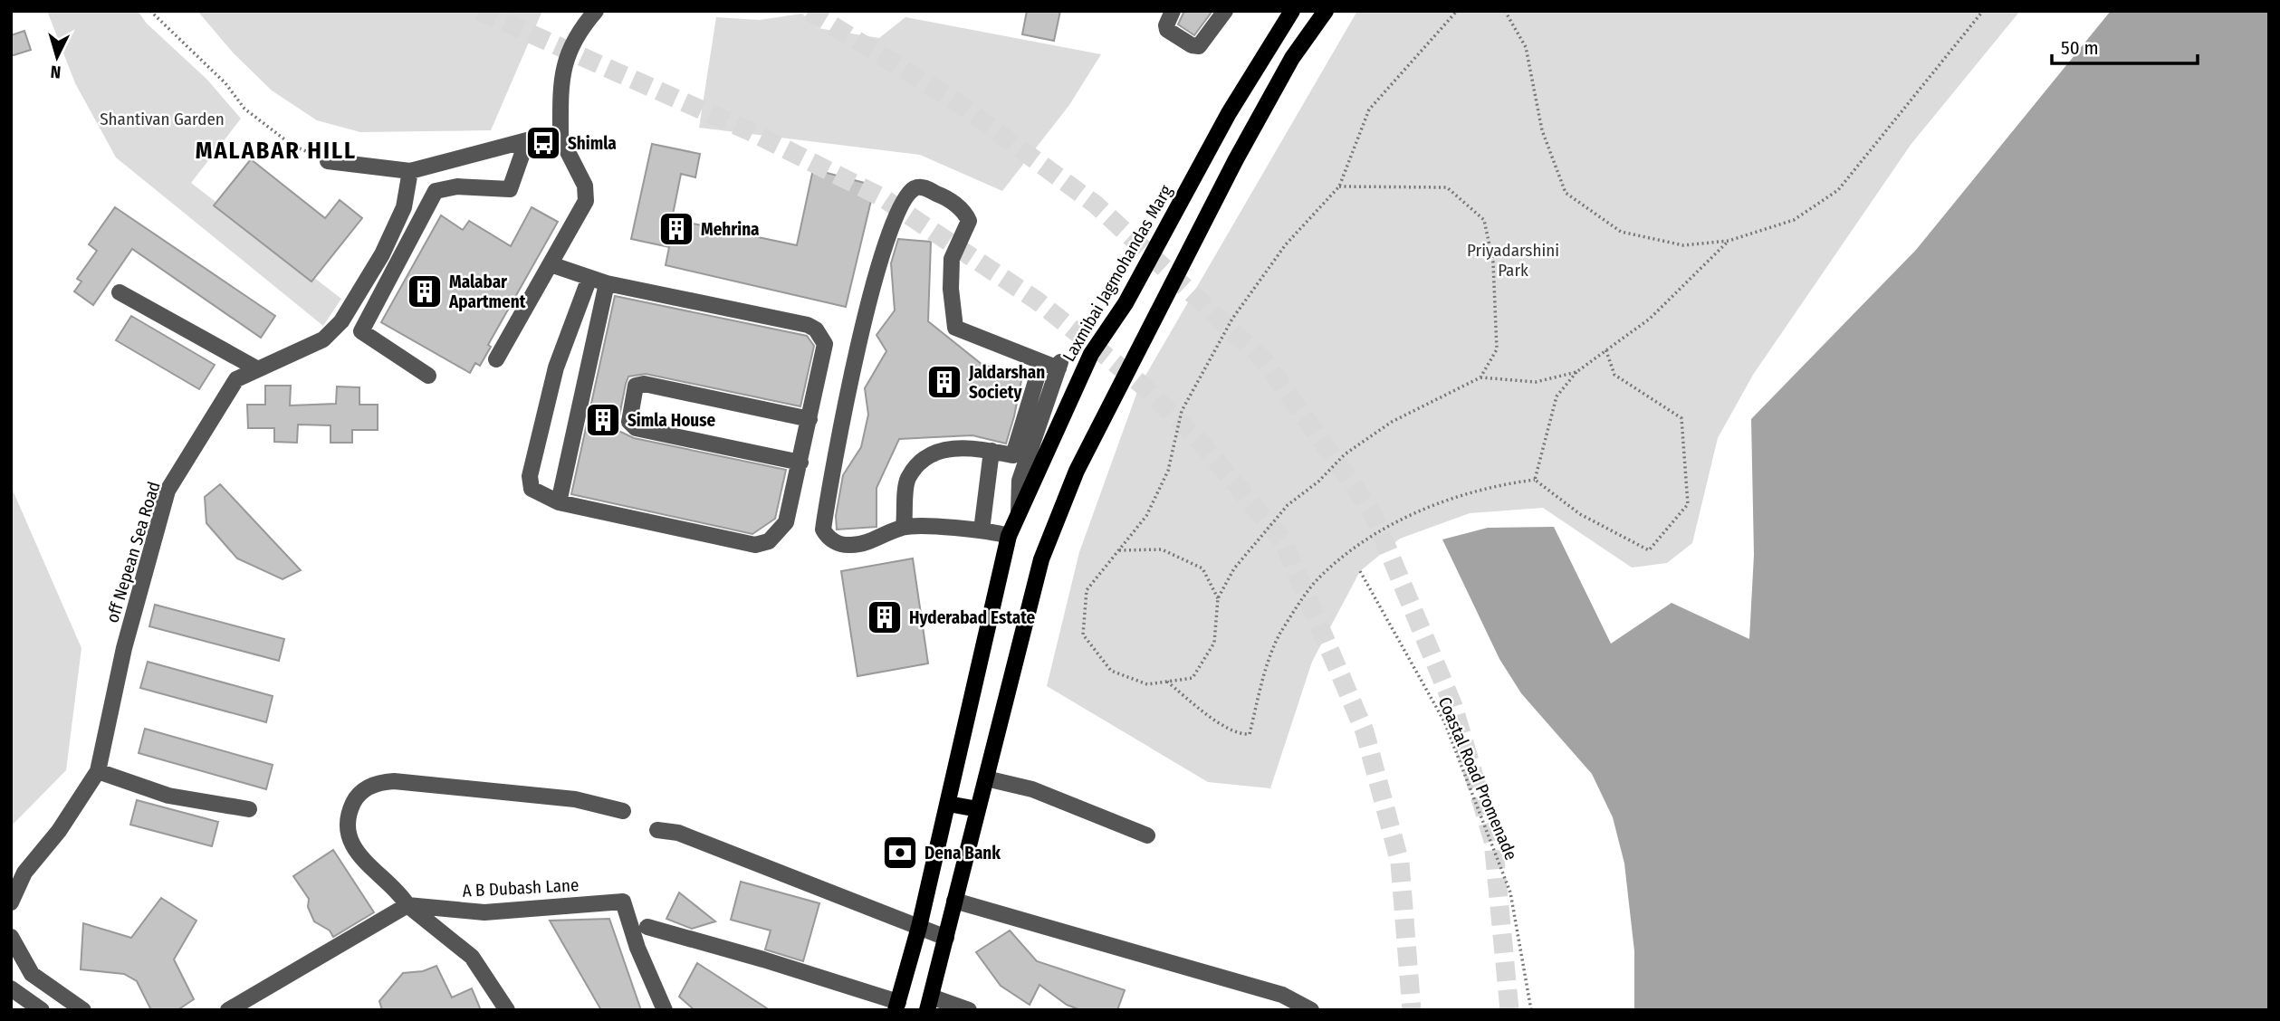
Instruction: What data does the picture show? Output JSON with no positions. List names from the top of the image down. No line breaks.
{"streets":{"main road":["Laxmibai Jagmohandas Marg"],"street":["off Nepean Sea Road","A B Dubash Lane"],"path":["Coastal Road Promenade"]},"districts":["MALABAR HILL"],"parks":["Shantivan Garden","Priyadarshini Park"],"places":{"bus stop":["Shimla"],"building":["Mehrina","Malabar Apartment","Jaldarshan Society","Simla House","Hyderabad Estate"],"bank":["Dena Bank"]},"scale_bar":"50 m","north":"bottom"}
